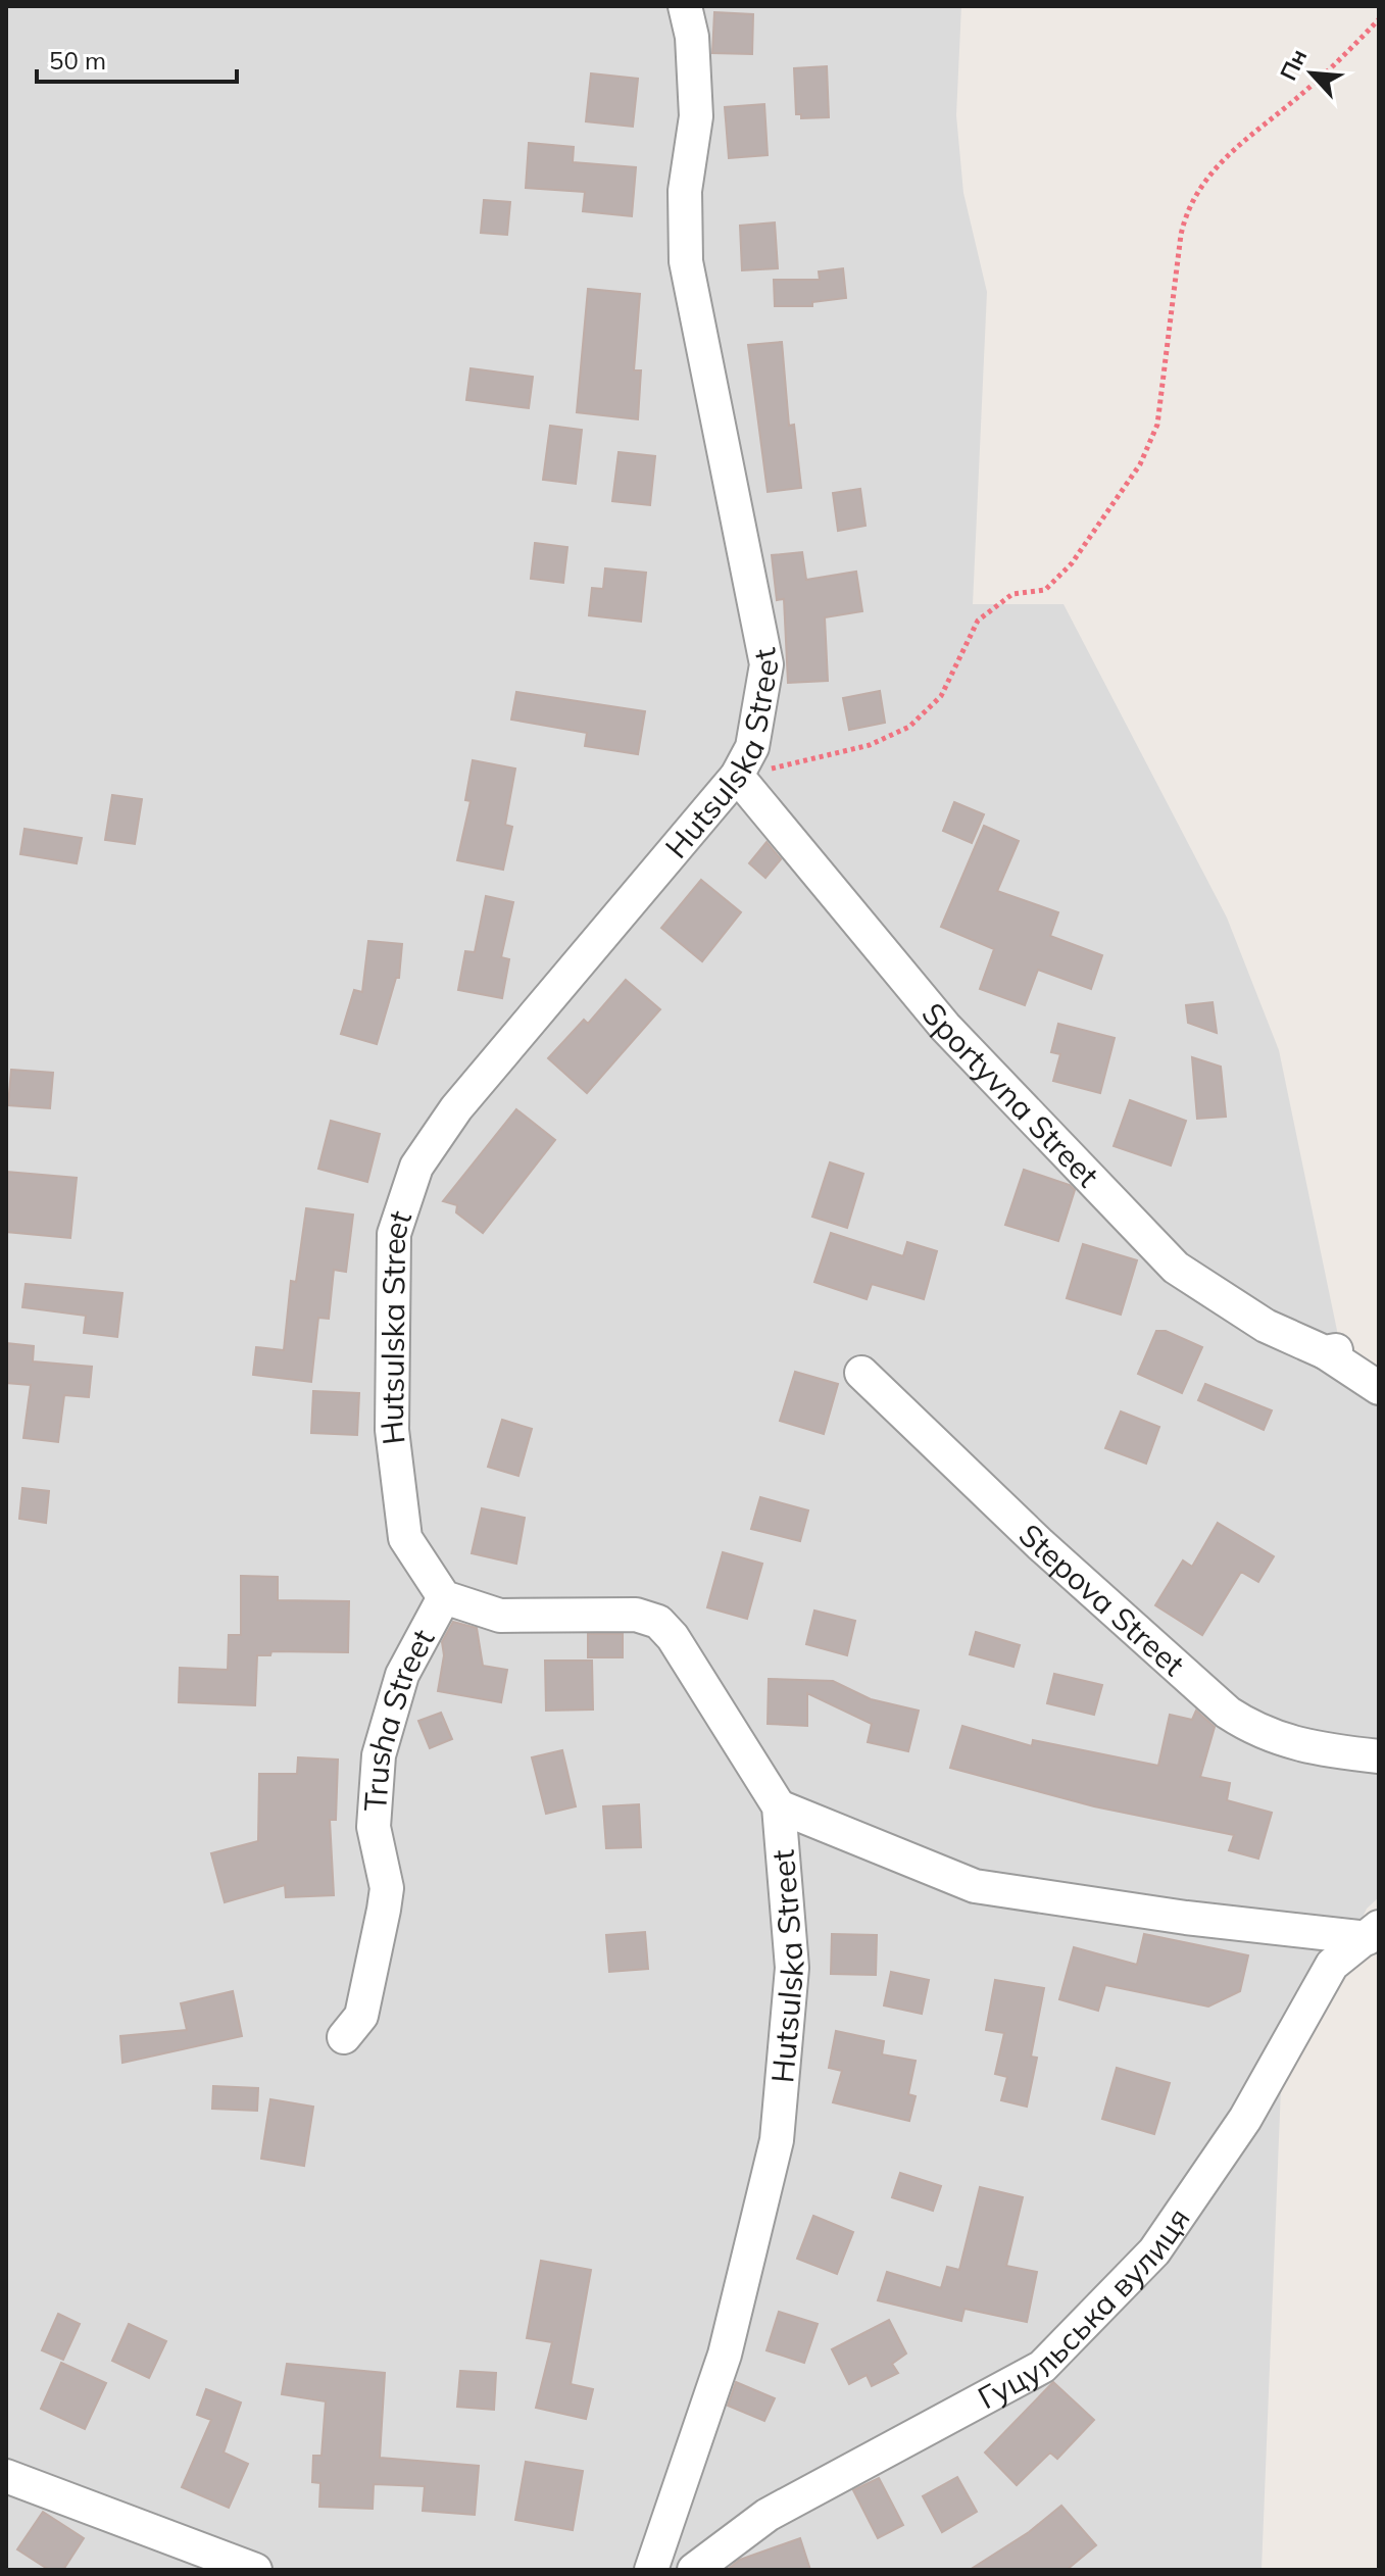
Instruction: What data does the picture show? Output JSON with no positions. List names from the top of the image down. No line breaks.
{"streets":{"street":["Hutsulska Street","Sportyvna Street","Stepova Street","Trusha Street","Гуцульська вулиця"]},"crossings":[["Hutsulska Street","Sportyvna Street"],["Hutsulska Street","Trusha Street"],["Hutsulska Street","Гуцульська вулиця"]],"scale_bar":"50 m","north":"top left"}
